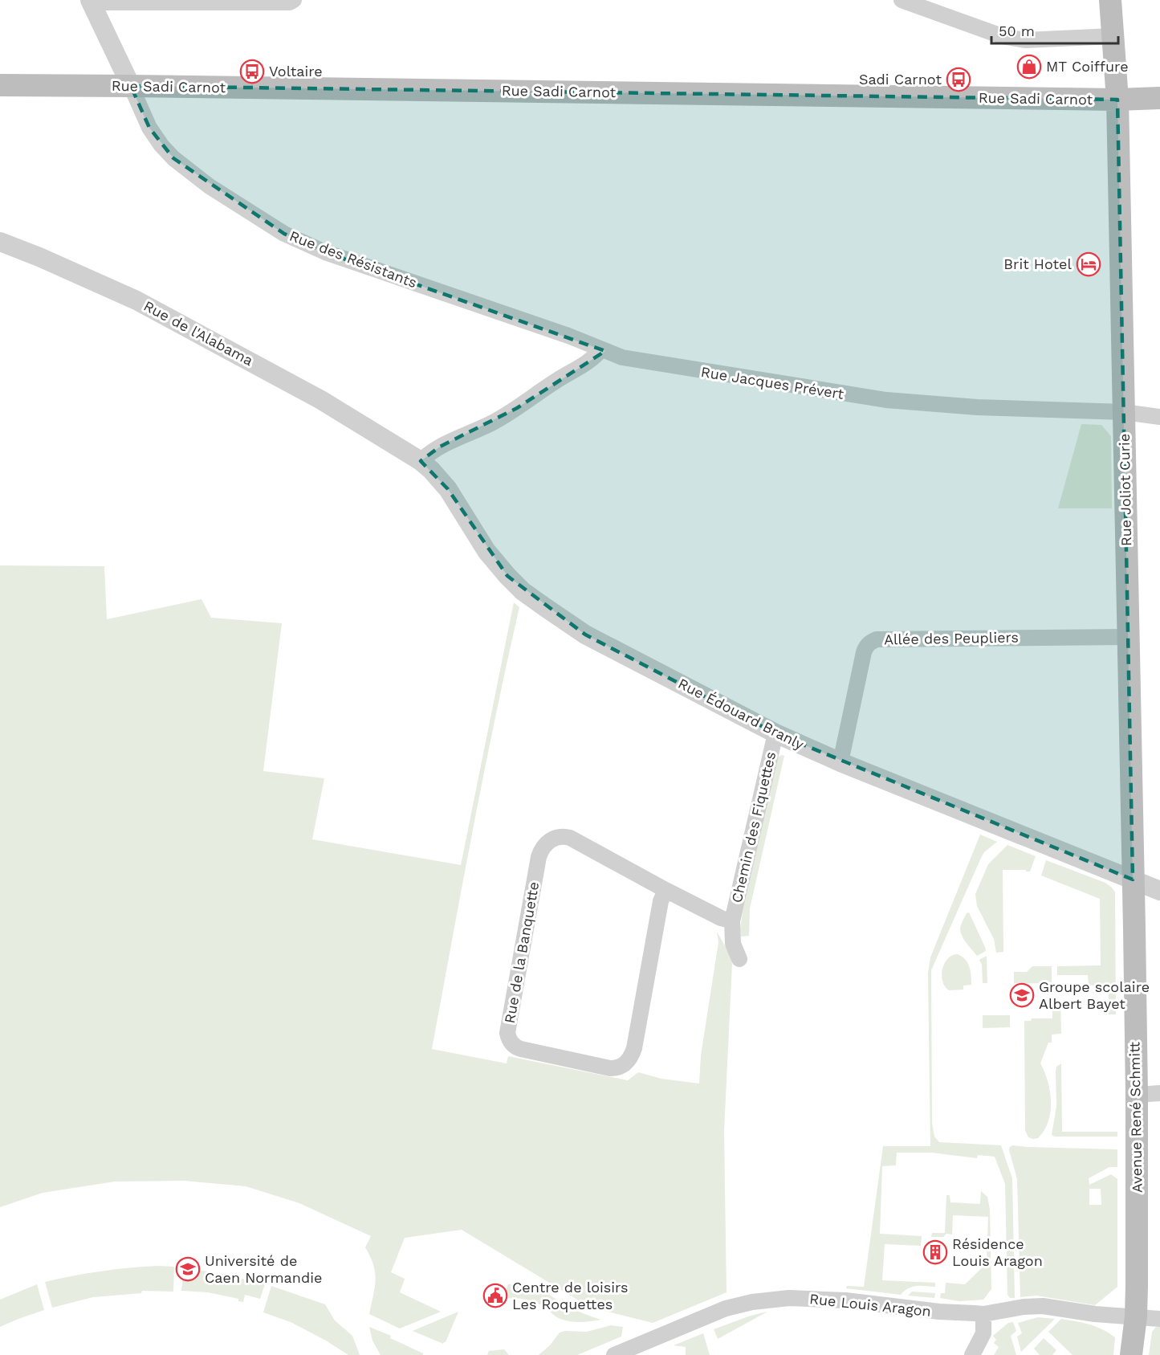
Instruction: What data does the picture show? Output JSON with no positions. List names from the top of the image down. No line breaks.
{"streets":{"main road":["Rue Sadi Carnot","Rue Joliot Curie","Avenue René Schmitt"],"street":["Rue des Résistants","Rue de l'Alabama","Rue Jacques Prévert","Allée des Peupliers","Rue Édouard Branly","Chemin des Fiquettes","Rue de la Banquette","Rue Louis Aragon"]},"crossings":[["Rue Sadi Carnot","Rue des Résistants"],["Rue Sadi Carnot","Rue Joliot Curie"],["Rue des Résistants","Rue Jacques Prévert"],["Rue de l'Alabama","Rue Édouard Branly"],["Rue Jacques Prévert","Rue Joliot Curie"],["Rue Joliot Curie","Allée des Peupliers"],["Rue Joliot Curie","Rue Édouard Branly"],["Rue Joliot Curie","Avenue René Schmitt"],["Allée des Peupliers","Rue Édouard Branly"],["Rue Édouard Branly","Chemin des Fiquettes"],["Rue Édouard Branly","Avenue René Schmitt"],["Chemin des Fiquettes","Rue de la Banquette"],["Avenue René Schmitt","Rue Louis Aragon"]],"places":{"shop":["MT Coiffure"],"bus stop":["Voltaire","Sadi Carnot"],"hotel":["Brit Hotel"],"school or university":["Groupe scolaire Albert Bayet","Université de Caen Normandie"],"building":["Résidence Louis Aragon"],"public building":["Centre de loisirs Les Roquettes"]},"scale_bar":"50 m"}
